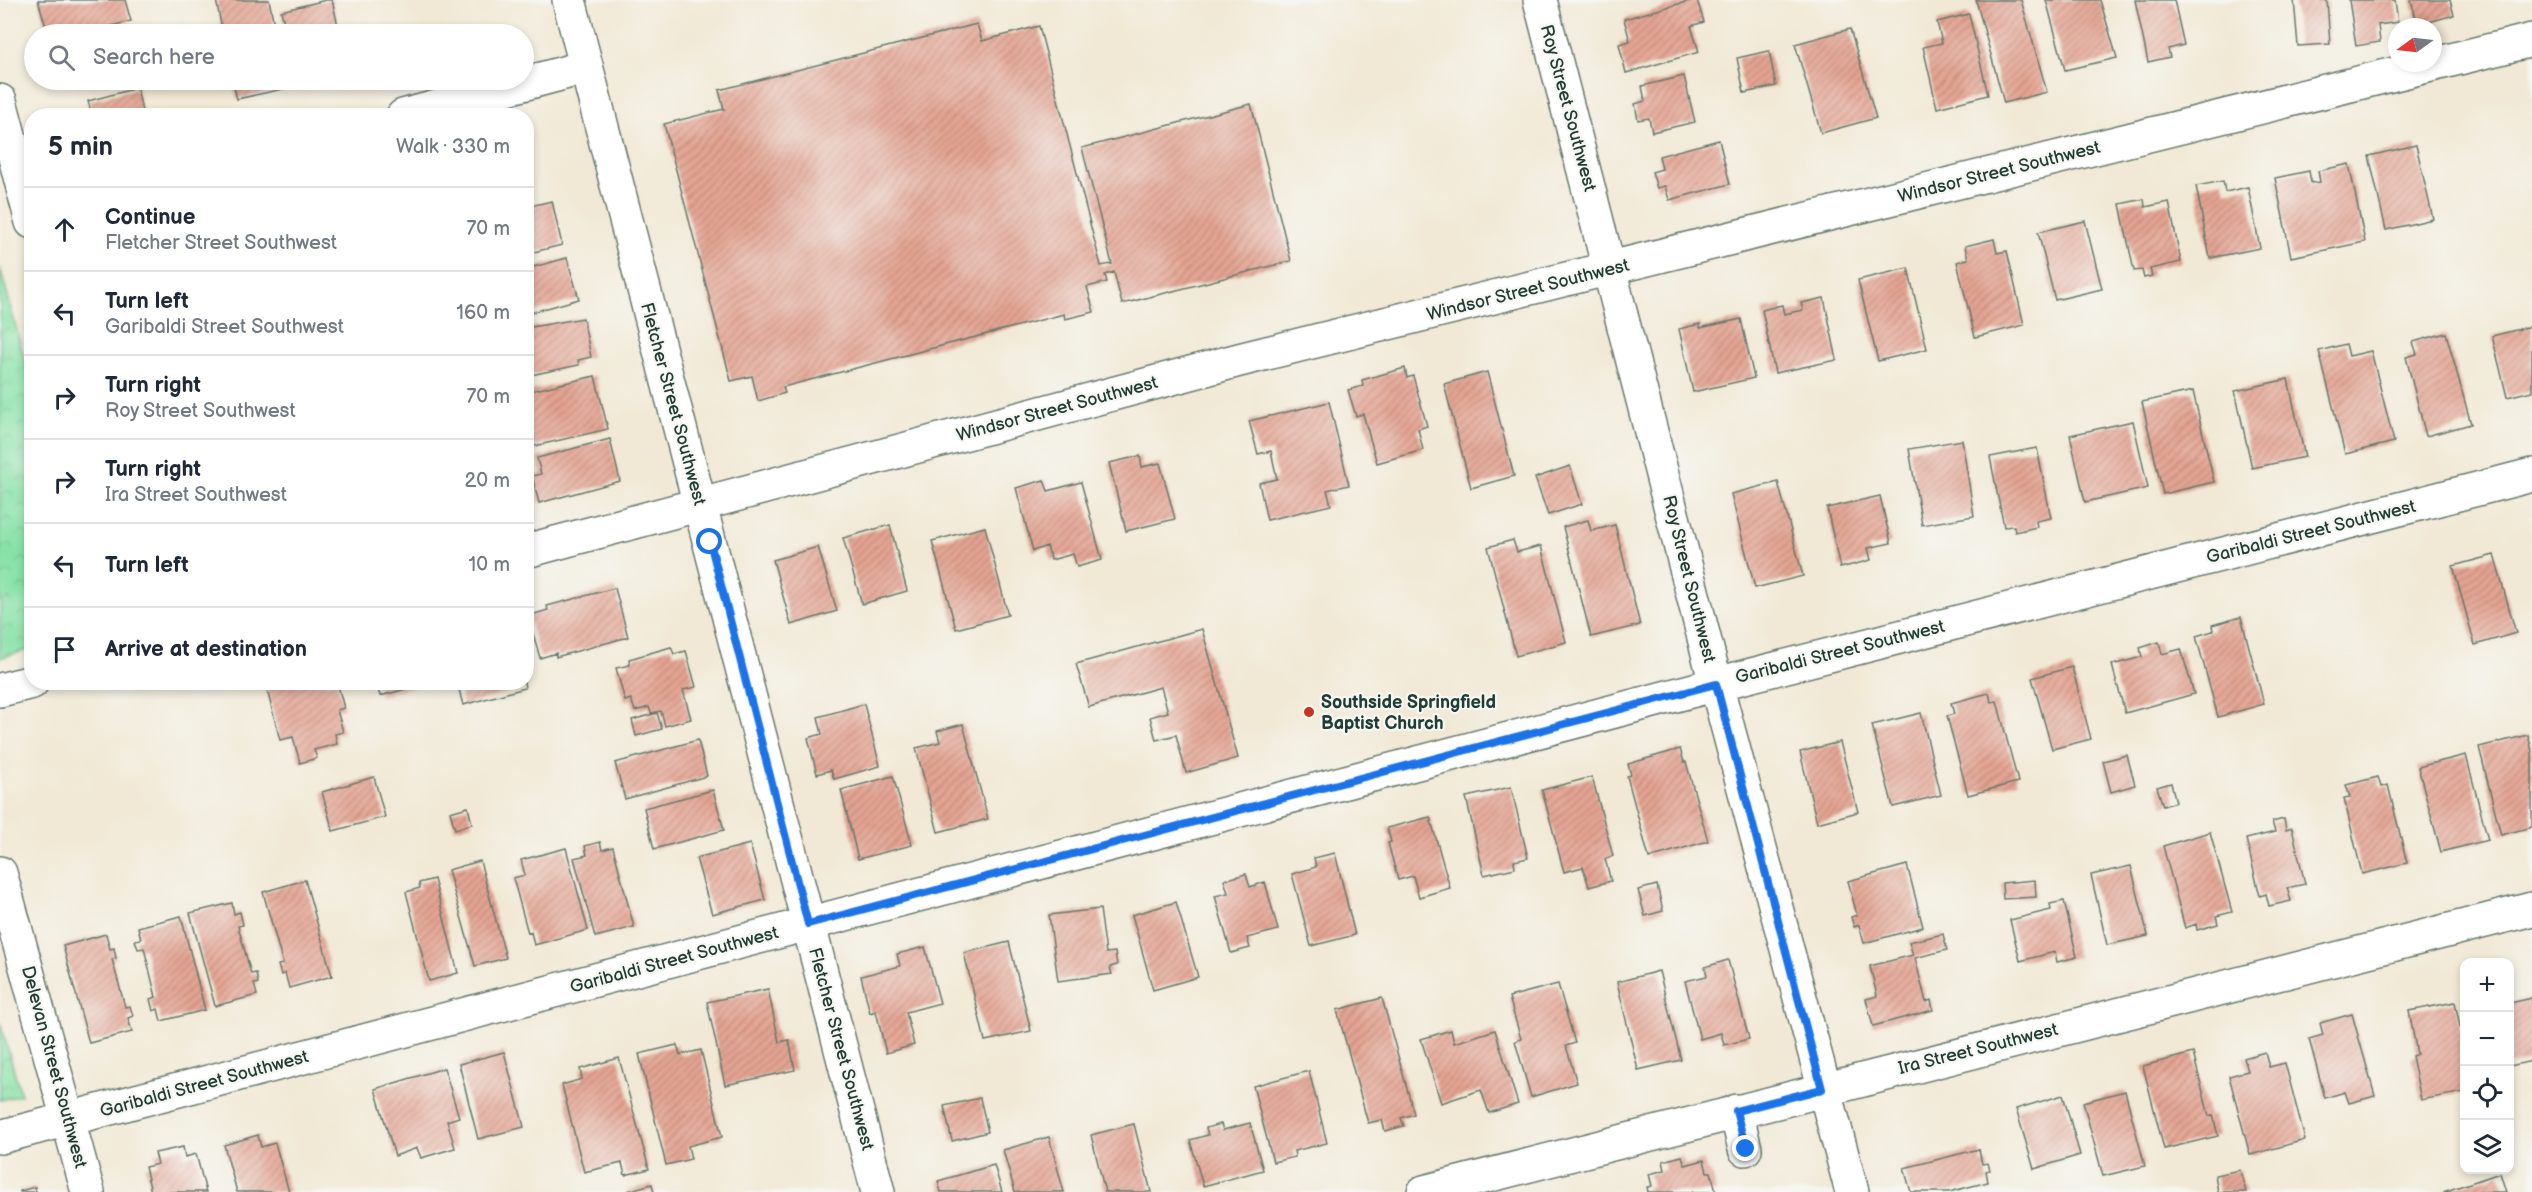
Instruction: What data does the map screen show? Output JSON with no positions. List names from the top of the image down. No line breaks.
{"streets":{"street":["Roy Street Southwest","Windsor Street Southwest","Fletcher Street Southwest","Garibaldi Street Southwest","Ira Street Southwest","Delevan Street Southwest"]},"crossings":[["Roy Street Southwest","Windsor Street Southwest"],["Roy Street Southwest","Garibaldi Street Southwest"],["Roy Street Southwest","Ira Street Southwest"],["Windsor Street Southwest","Fletcher Street Southwest"],["Fletcher Street Southwest","Garibaldi Street Southwest"],["Garibaldi Street Southwest","Delevan Street Southwest"]],"places":["Southside Springfield Baptist Church"],"north":"left","page":{"search":"Search here","heading":["5 min","Walk · 330 m"],"list":[["Continue","Fletcher Street Southwest","70 m"],["Turn left","Garibaldi Street Southwest","160 m"],["Turn right","Roy Street Southwest","70 m"],["Turn right","Ira Street Southwest","20 m"],["Turn left","10 m"],"Arrive at destination"],"map_buttons":["+","−"]}}
